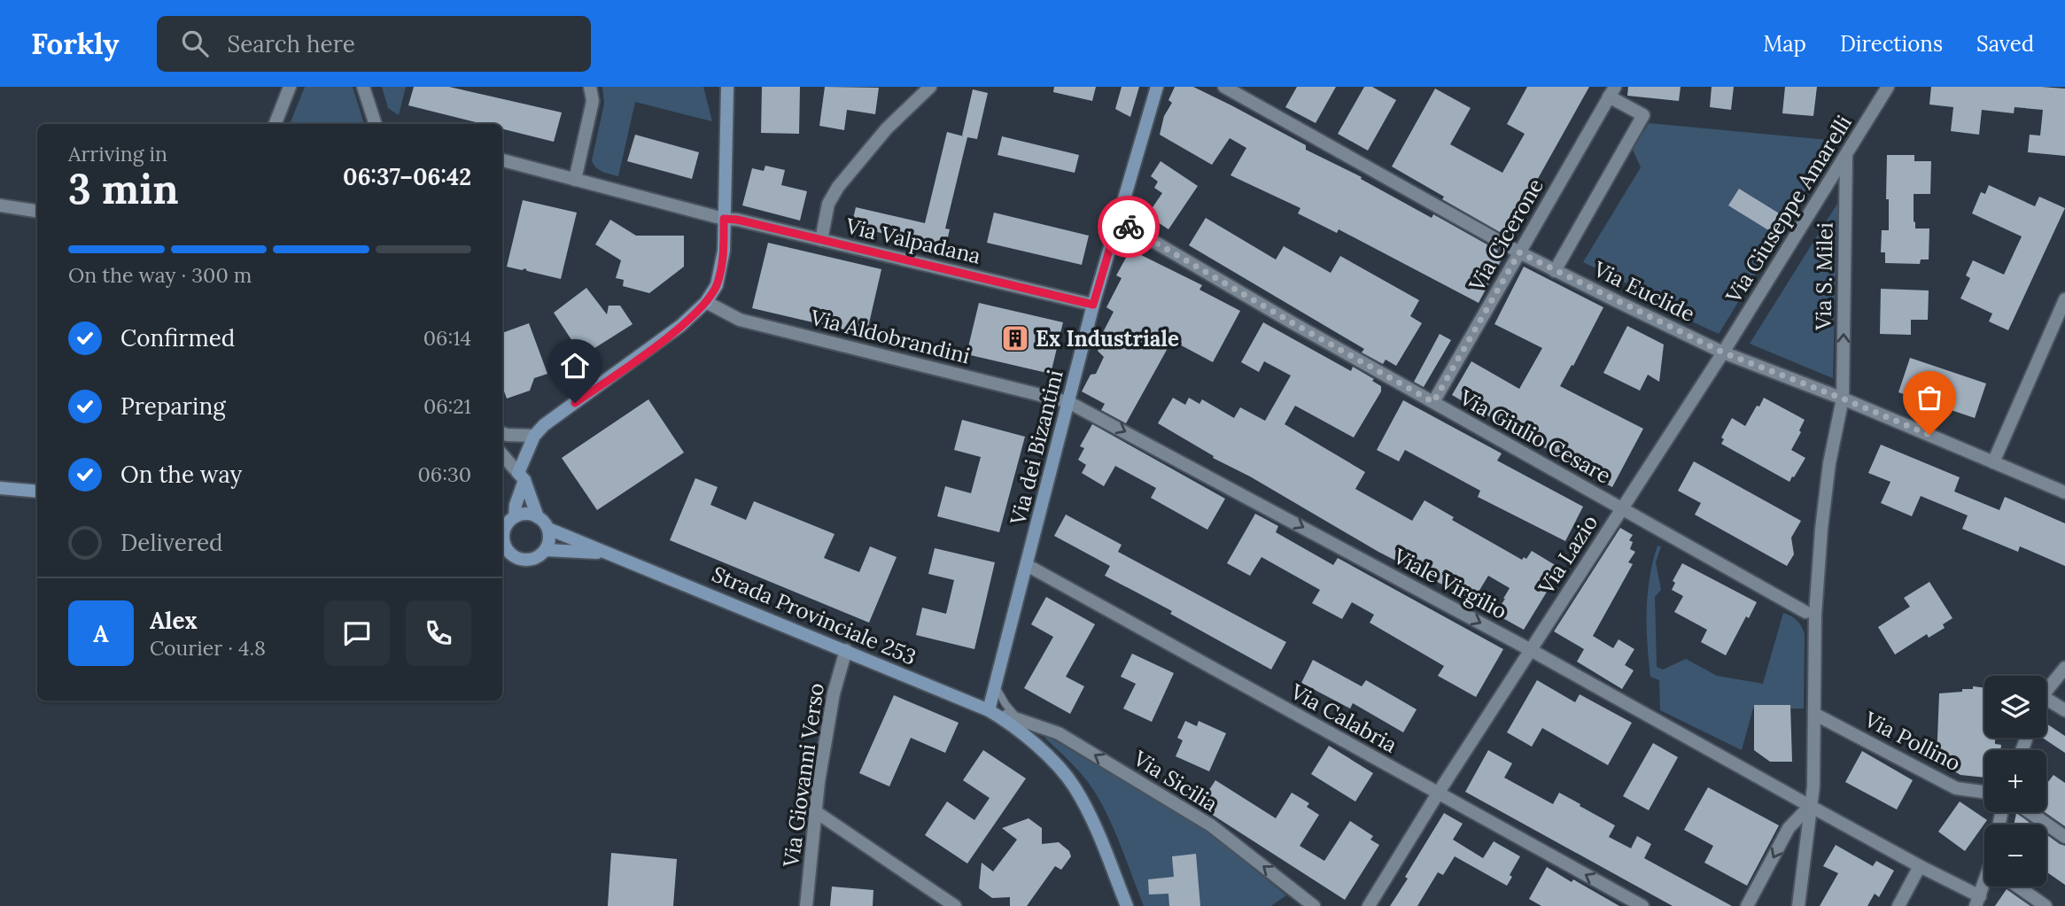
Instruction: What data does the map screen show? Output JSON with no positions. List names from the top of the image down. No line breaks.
{"streets":{"street":["Via Giuseppe Amarelli","Via Cicerone","Via Valpadana","Via S. Milei","Via Euclide","Via Aldobrandini","Via Giulio Cesare","Via dei Bizantini","Via Lazio","Viale Virgilio","Strada Provinciale 253","Via Calabria","Via Pollino","Via Giovanni Verso","Via Sicilia"]},"crossings":[["Via Giuseppe Amarelli","Via S. Milei"],["Via Giuseppe Amarelli","Via Euclide"],["Via Giuseppe Amarelli","Via Lazio"],["Via Cicerone","Via Euclide"],["Via Cicerone","Via Giulio Cesare"],["Via Valpadana","Via dei Bizantini"],["Via S. Milei","Via Euclide"],["Via S. Milei","Viale Virgilio"],["Via S. Milei","Via Pollino"],["Via Euclide","Via Lazio"],["Via Aldobrandini","Via dei Bizantini"],["Via Aldobrandini","Viale Virgilio"],["Via Giulio Cesare","Via dei Bizantini"],["Via Giulio Cesare","Via Lazio"],["Via dei Bizantini","Viale Virgilio"],["Via dei Bizantini","Strada Provinciale 253"],["Via dei Bizantini","Via Calabria"],["Via Lazio","Viale Virgilio"],["Via Lazio","Via Calabria"],["Strada Provinciale 253","Via Giovanni Verso"],["Strada Provinciale 253","Via Sicilia"]],"one_way":["Viale Virgilio","Via Sicilia"],"places":{"building":["Ex Industriale"]},"page":{"header":"Forkly","search":"Search here","nav":["Map","Directions","Saved"],"heading":["3 min","Arriving in","06:37–06:42"],"panel":["Alex","Courier · 4.8"],"bar":"On the way · 300 m","list":[["Confirmed","06:14"],["Preparing","06:21"],["On the way","06:30"],"Delivered"],"round":"A","map_buttons":["+","−"]}}
